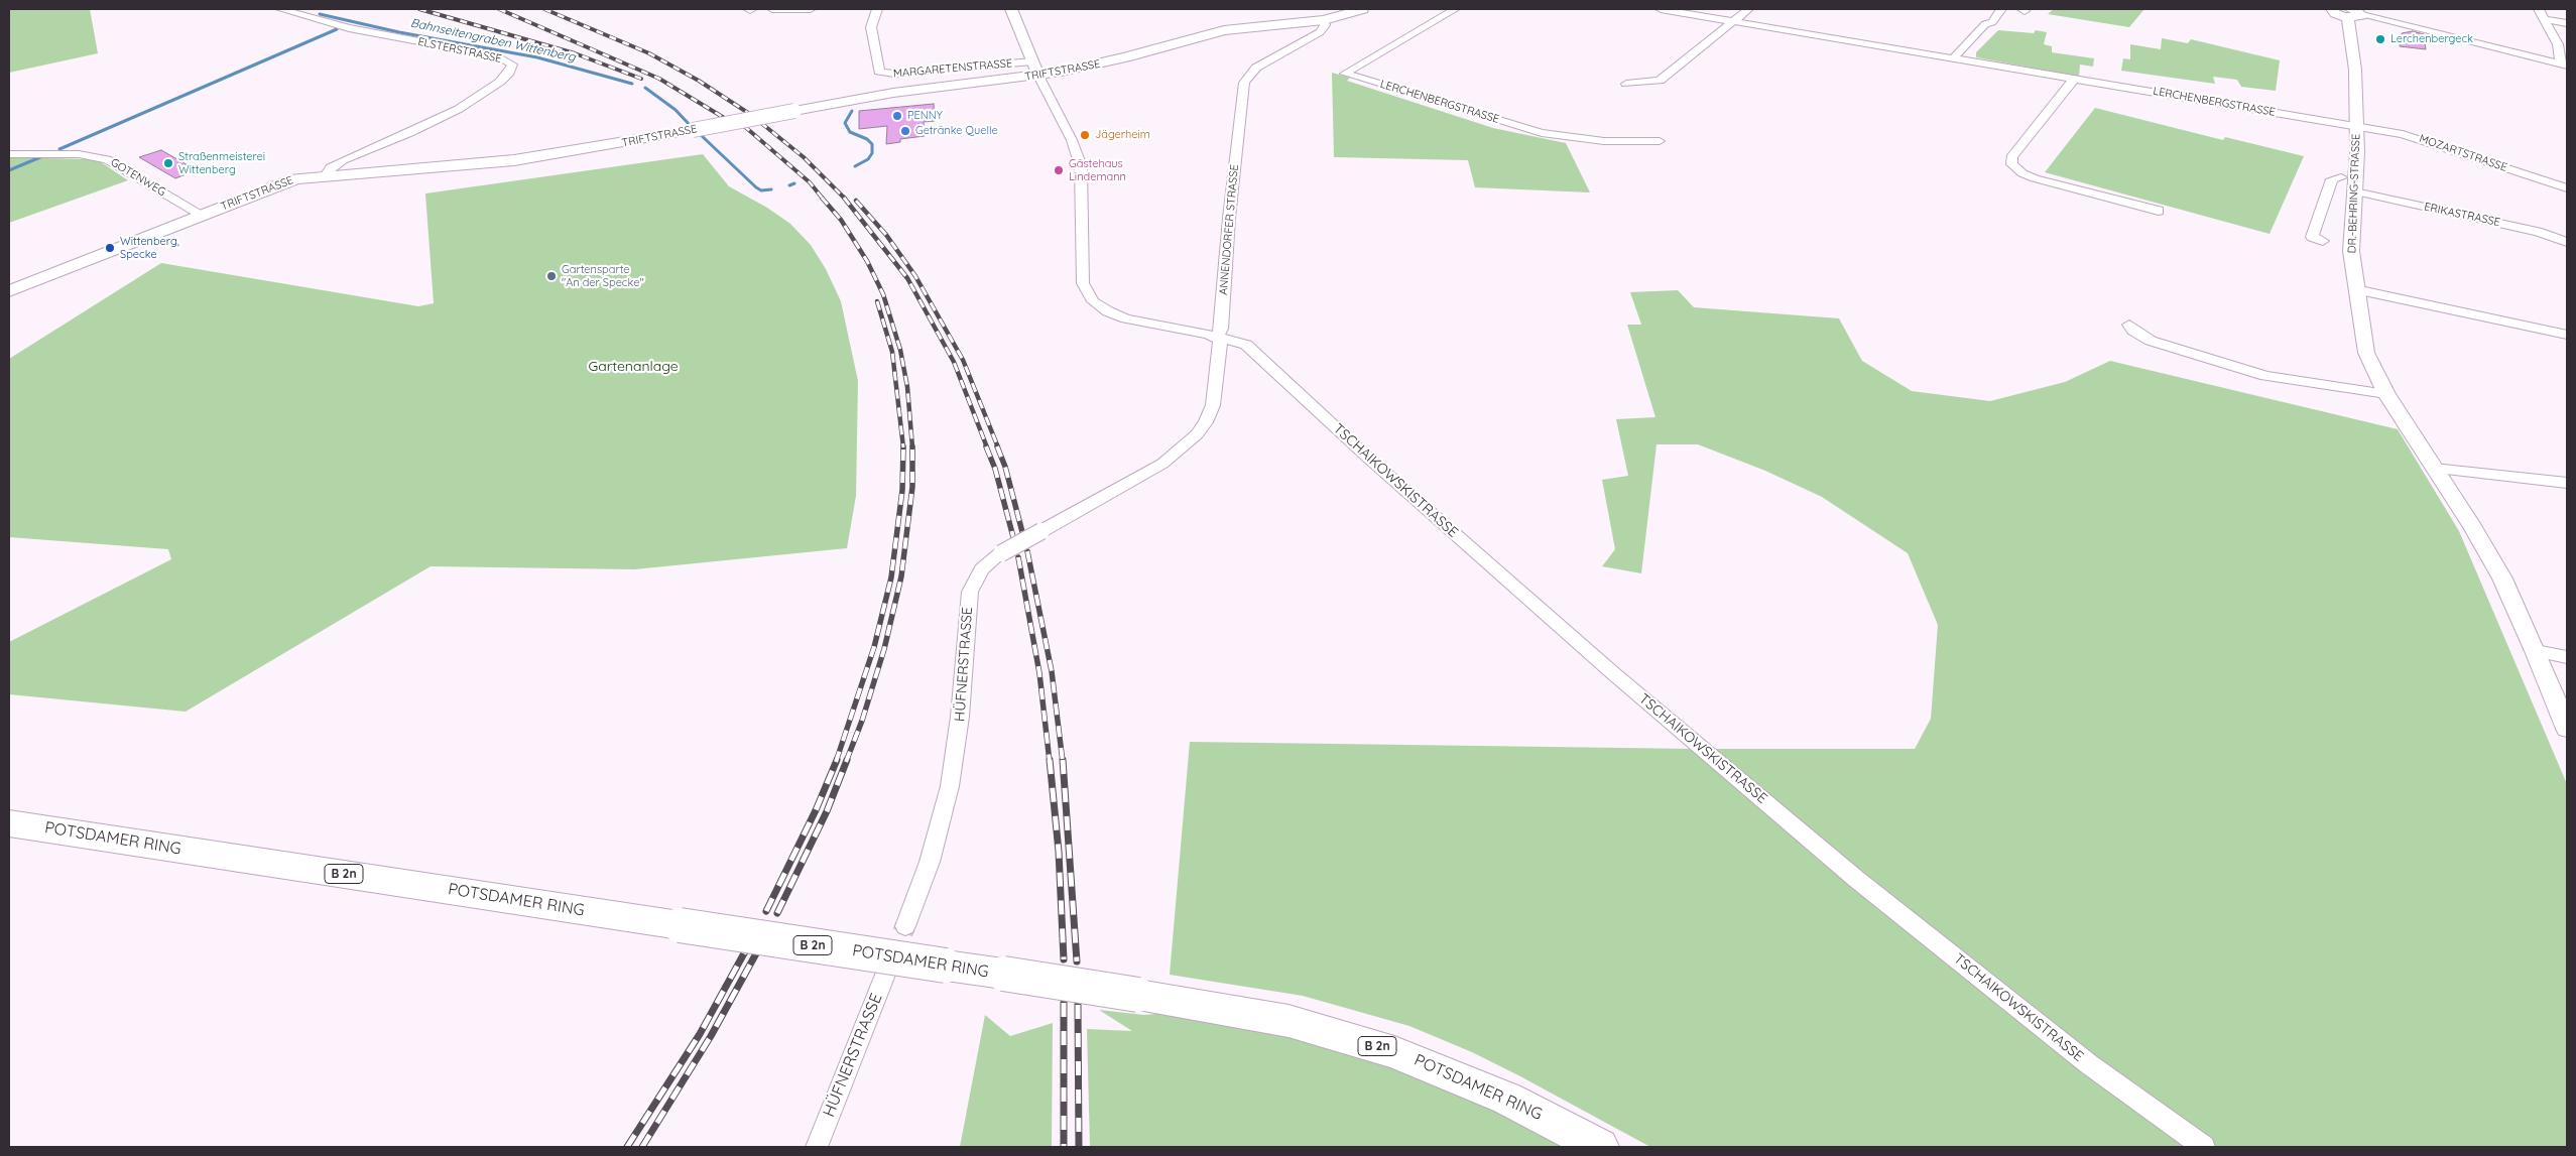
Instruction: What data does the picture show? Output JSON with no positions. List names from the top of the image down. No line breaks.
{"streets":{"main road":["TRIFTSTRASSE","POTSDAMER RING","B 2n"],"street":["ELSTERSTRASSE","MARGARETENSTRASSE","LERCHENBERGSTRASSE","MOZARTSTRASSE","GOTENWEG","DR.-BEHRING-STRASSE","ERIKASTRASSE","ANNENDORFER STRASSE","TSCHAIKOWSKISTRASSE","HÜFNERSTRASSE"]},"crossings":[["ELSTERSTRASSE","TRIFTSTRASSE"],["TRIFTSTRASSE","GOTENWEG"],["TRIFTSTRASSE","ANNENDORFER STRASSE"],["TRIFTSTRASSE","TSCHAIKOWSKISTRASSE"],["LERCHENBERGSTRASSE","MOZARTSTRASSE"],["LERCHENBERGSTRASSE","DR.-BEHRING-STRASSE"],["MOZARTSTRASSE","DR.-BEHRING-STRASSE"],["DR.-BEHRING-STRASSE","ERIKASTRASSE"],["ANNENDORFER STRASSE","TSCHAIKOWSKISTRASSE"],["ANNENDORFER STRASSE","HÜFNERSTRASSE"]],"water":["Bahnseitengraben Wittenberg"],"parks":["Gartenanlage"],"places":["Lerchenbergeck","PENNY","Getränke Quelle","Jägerheim","Straßenmeisterei Wittenberg","Gästehaus Lindemann","Wittenberg, Specke","Gartensparte \"An der Specke\""]}
